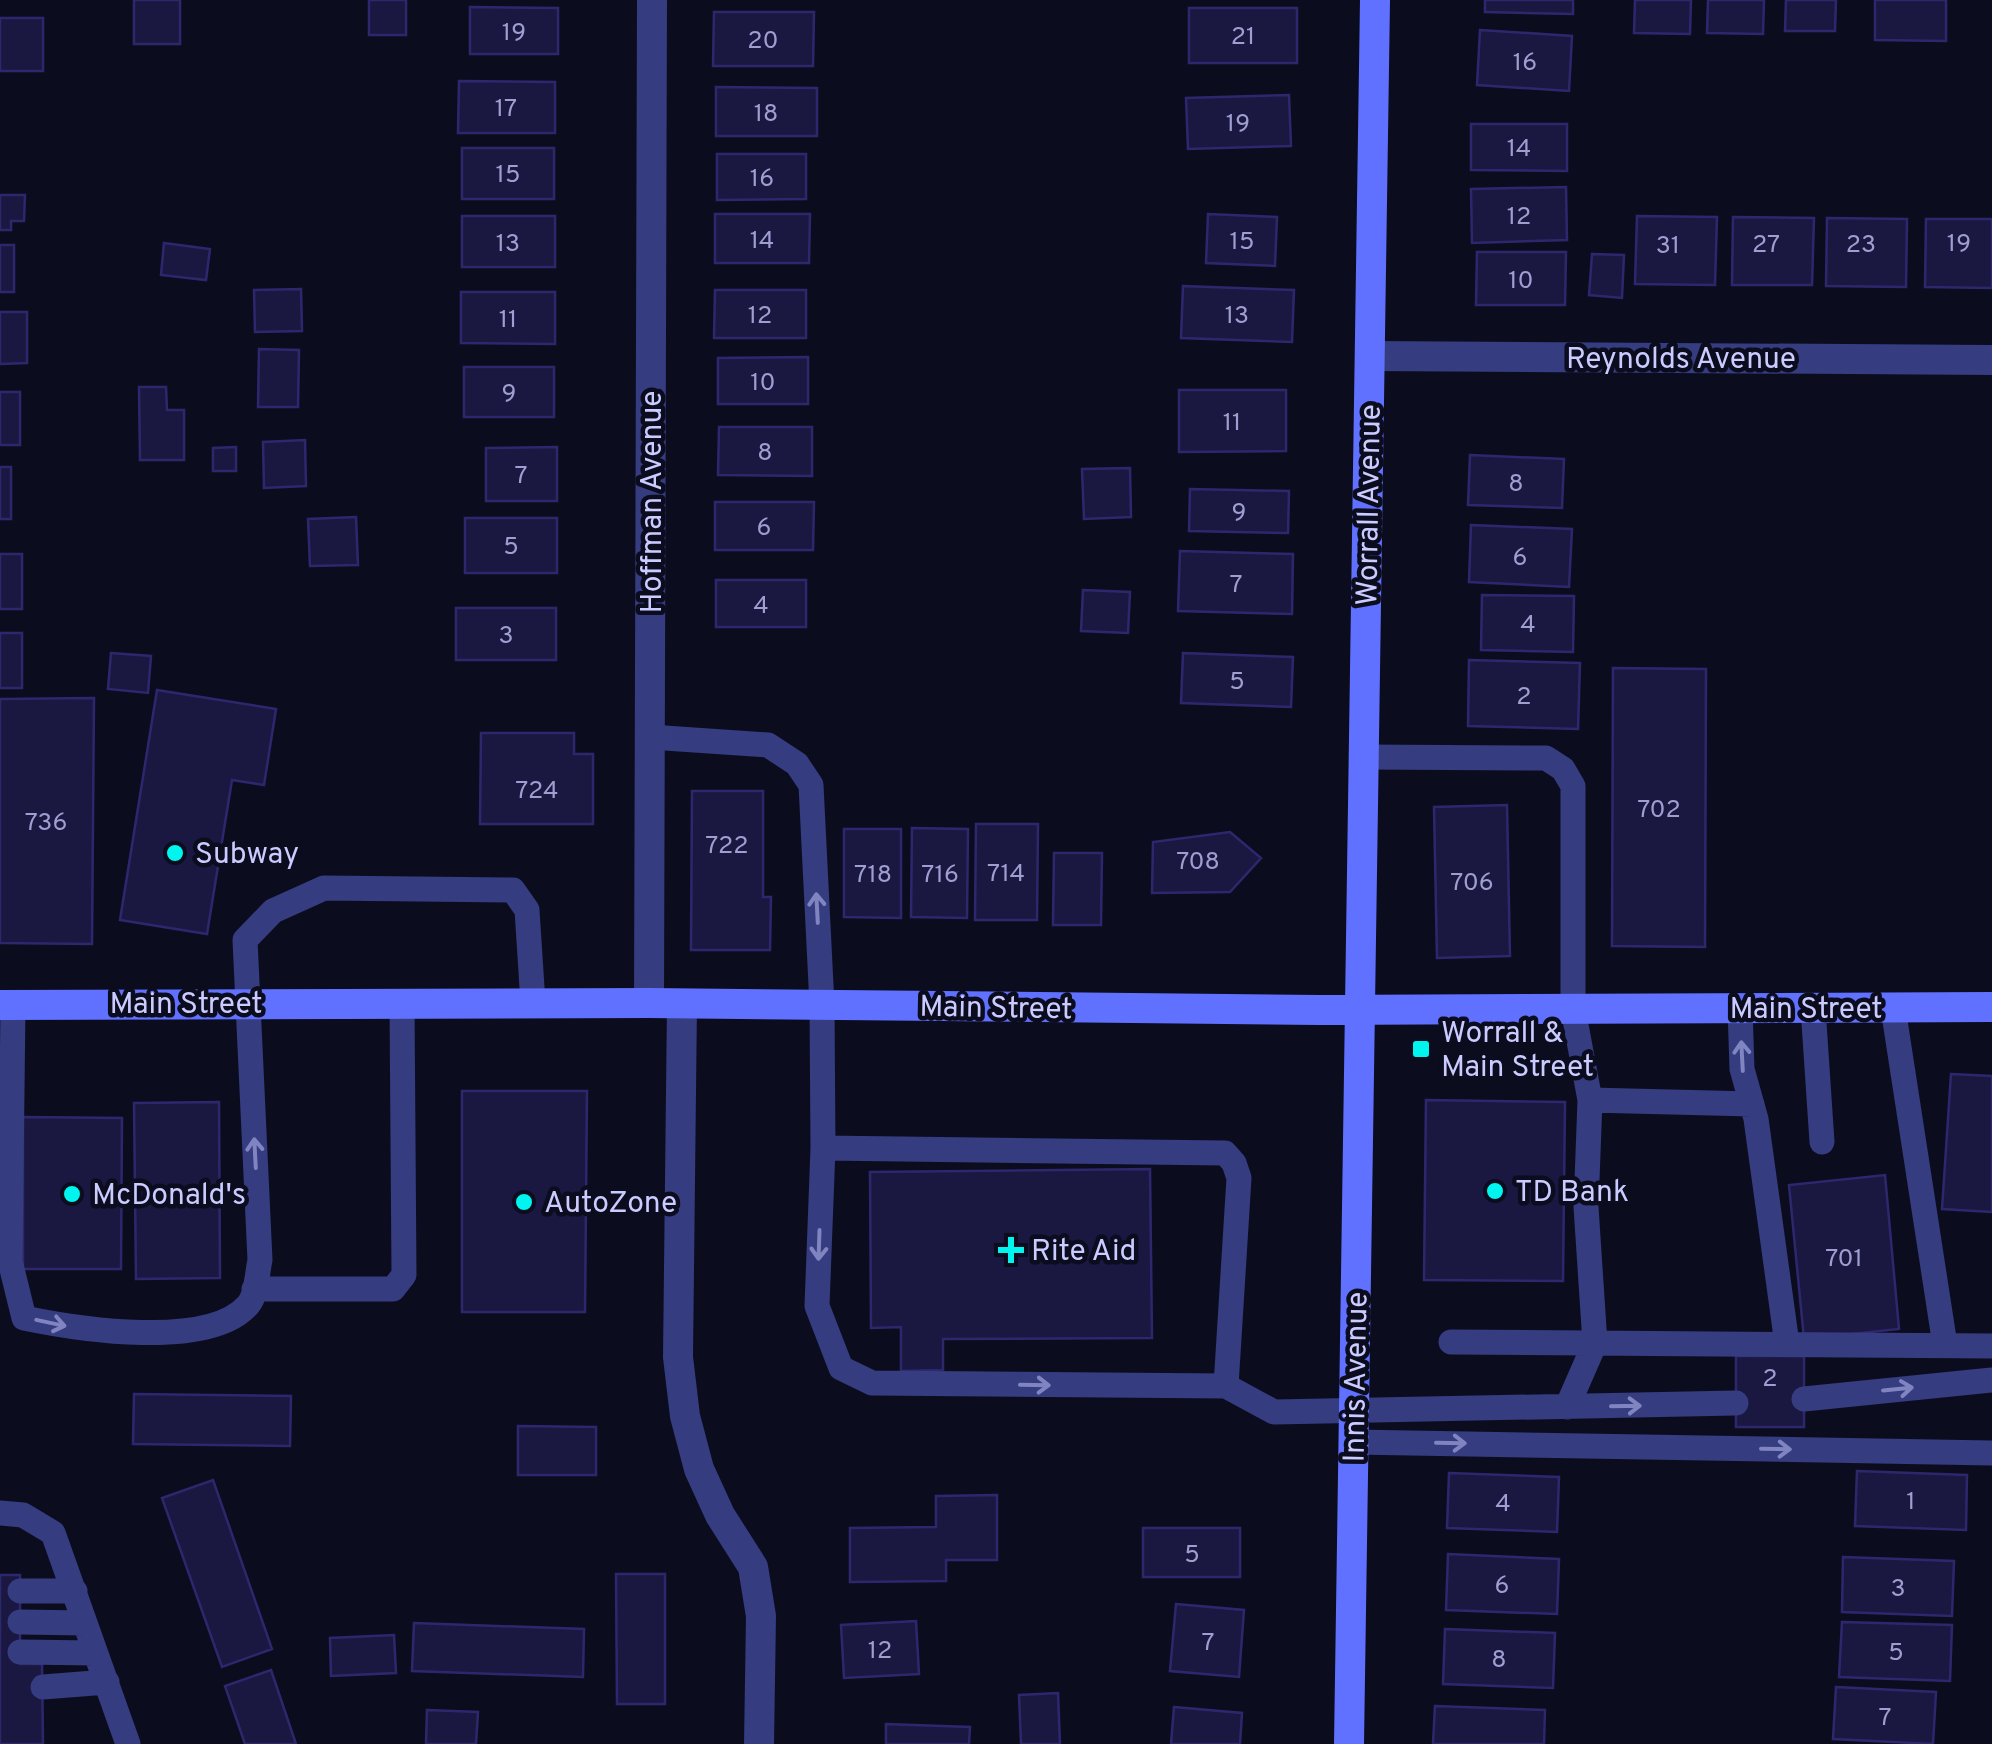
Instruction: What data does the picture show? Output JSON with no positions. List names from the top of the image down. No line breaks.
{"streets":{"street":["Reynolds Avenue","Hoffman Avenue","Worrall Avenue","Main Street","Innis Avenue"]},"crossings":[["Reynolds Avenue","Worrall Avenue"],["Hoffman Avenue","Main Street"],["Worrall Avenue","Main Street"],["Worrall Avenue","Innis Avenue"],["Main Street","Innis Avenue"]],"places":{"other":["Subway","TD Bank","McDonald's","AutoZone"],"transit":["Worrall & Main Street"],"health":["Rite Aid"]},"house_numbers":["19","21","20","16","17","18","19","14","15","16","12","14","15","13","19","27","23","31","10","12","13","11","10","9","11","8","7","8","9","6","5","6","7","4","4","3","5","2","724","702","736","722","708","714","718","716","706","701","2","1","4","5","6","3","7","12","5","8","7"]}
